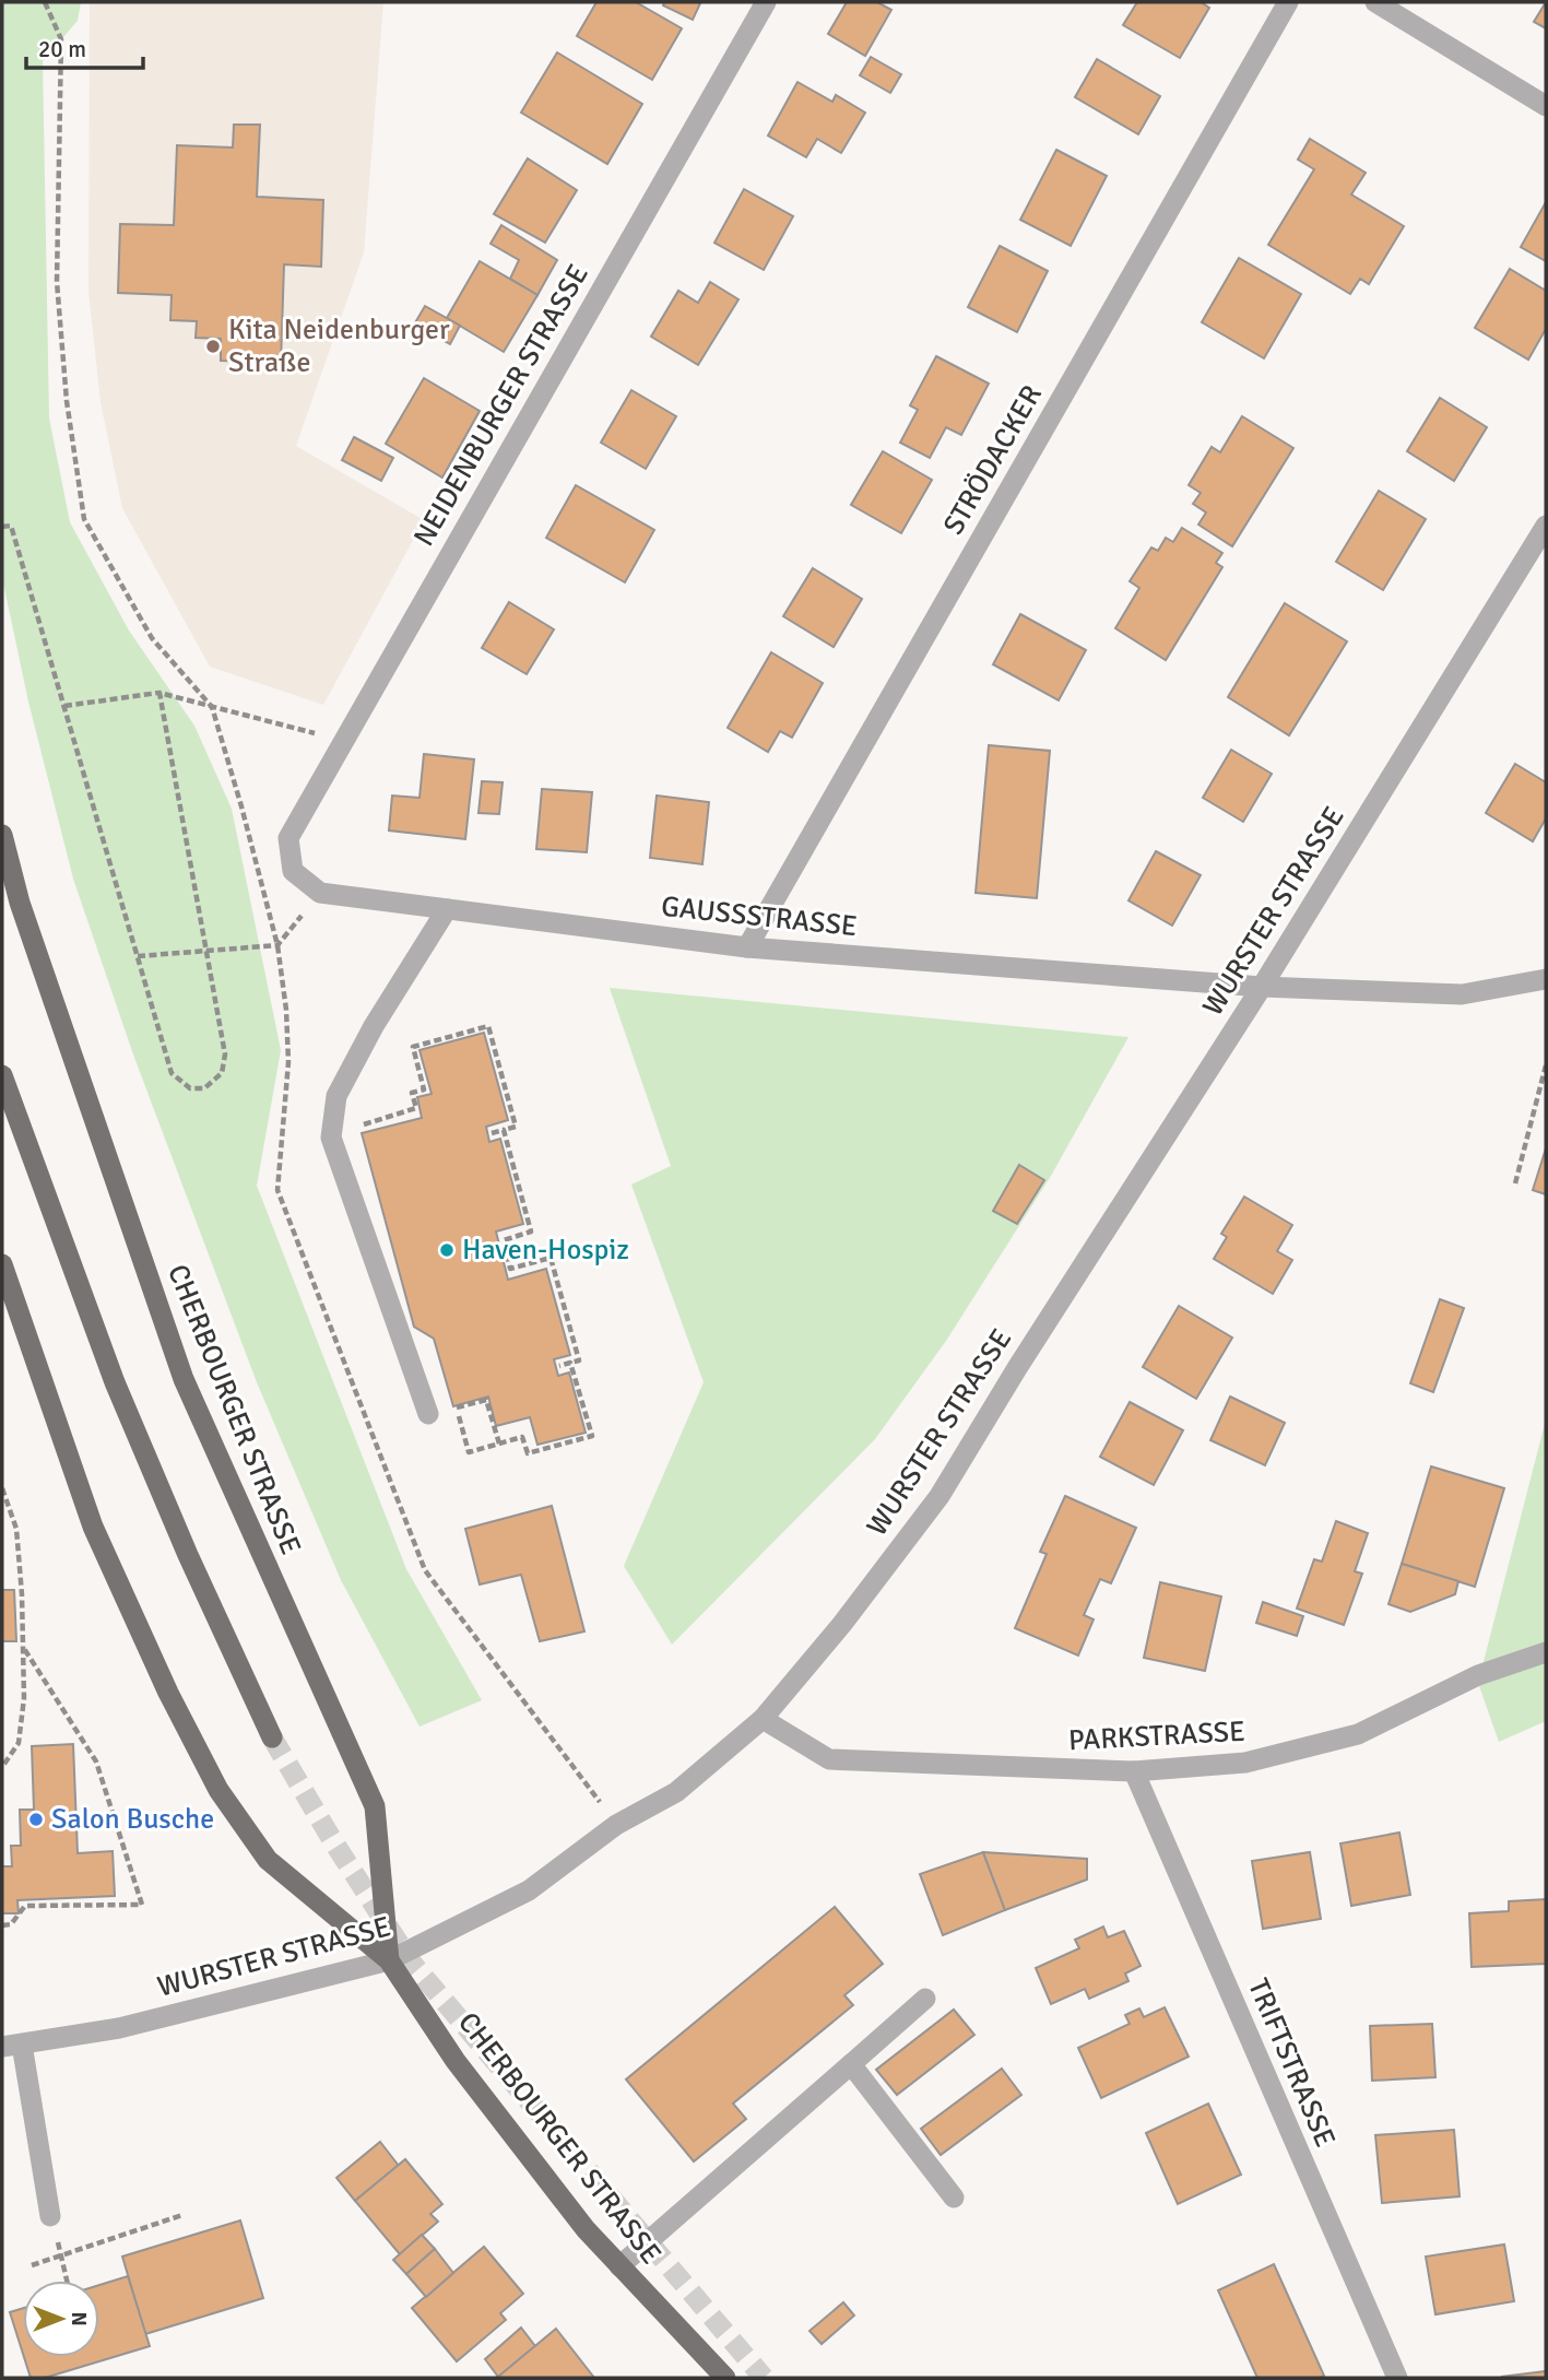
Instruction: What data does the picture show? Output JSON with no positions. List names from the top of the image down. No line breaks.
{"streets":{"main road":["CHERBOURGER STRASSE"],"street":["NEIDENBURGER STRASSE","STRÖDACKER","WURSTER STRASSE","GAUSSSTRASSE","PARKSTRASSE","TRIFTSTRASSE"]},"crossings":[["NEIDENBURGER STRASSE","GAUSSSTRASSE"],["STRÖDACKER","GAUSSSTRASSE"],["WURSTER STRASSE","GAUSSSTRASSE"],["WURSTER STRASSE","CHERBOURGER STRASSE"],["WURSTER STRASSE","PARKSTRASSE"],["PARKSTRASSE","TRIFTSTRASSE"]],"places":["Kita Neidenburger Straße","Haven-Hospiz","Salon Busche"],"scale_bar":"20 m","north":"right"}
